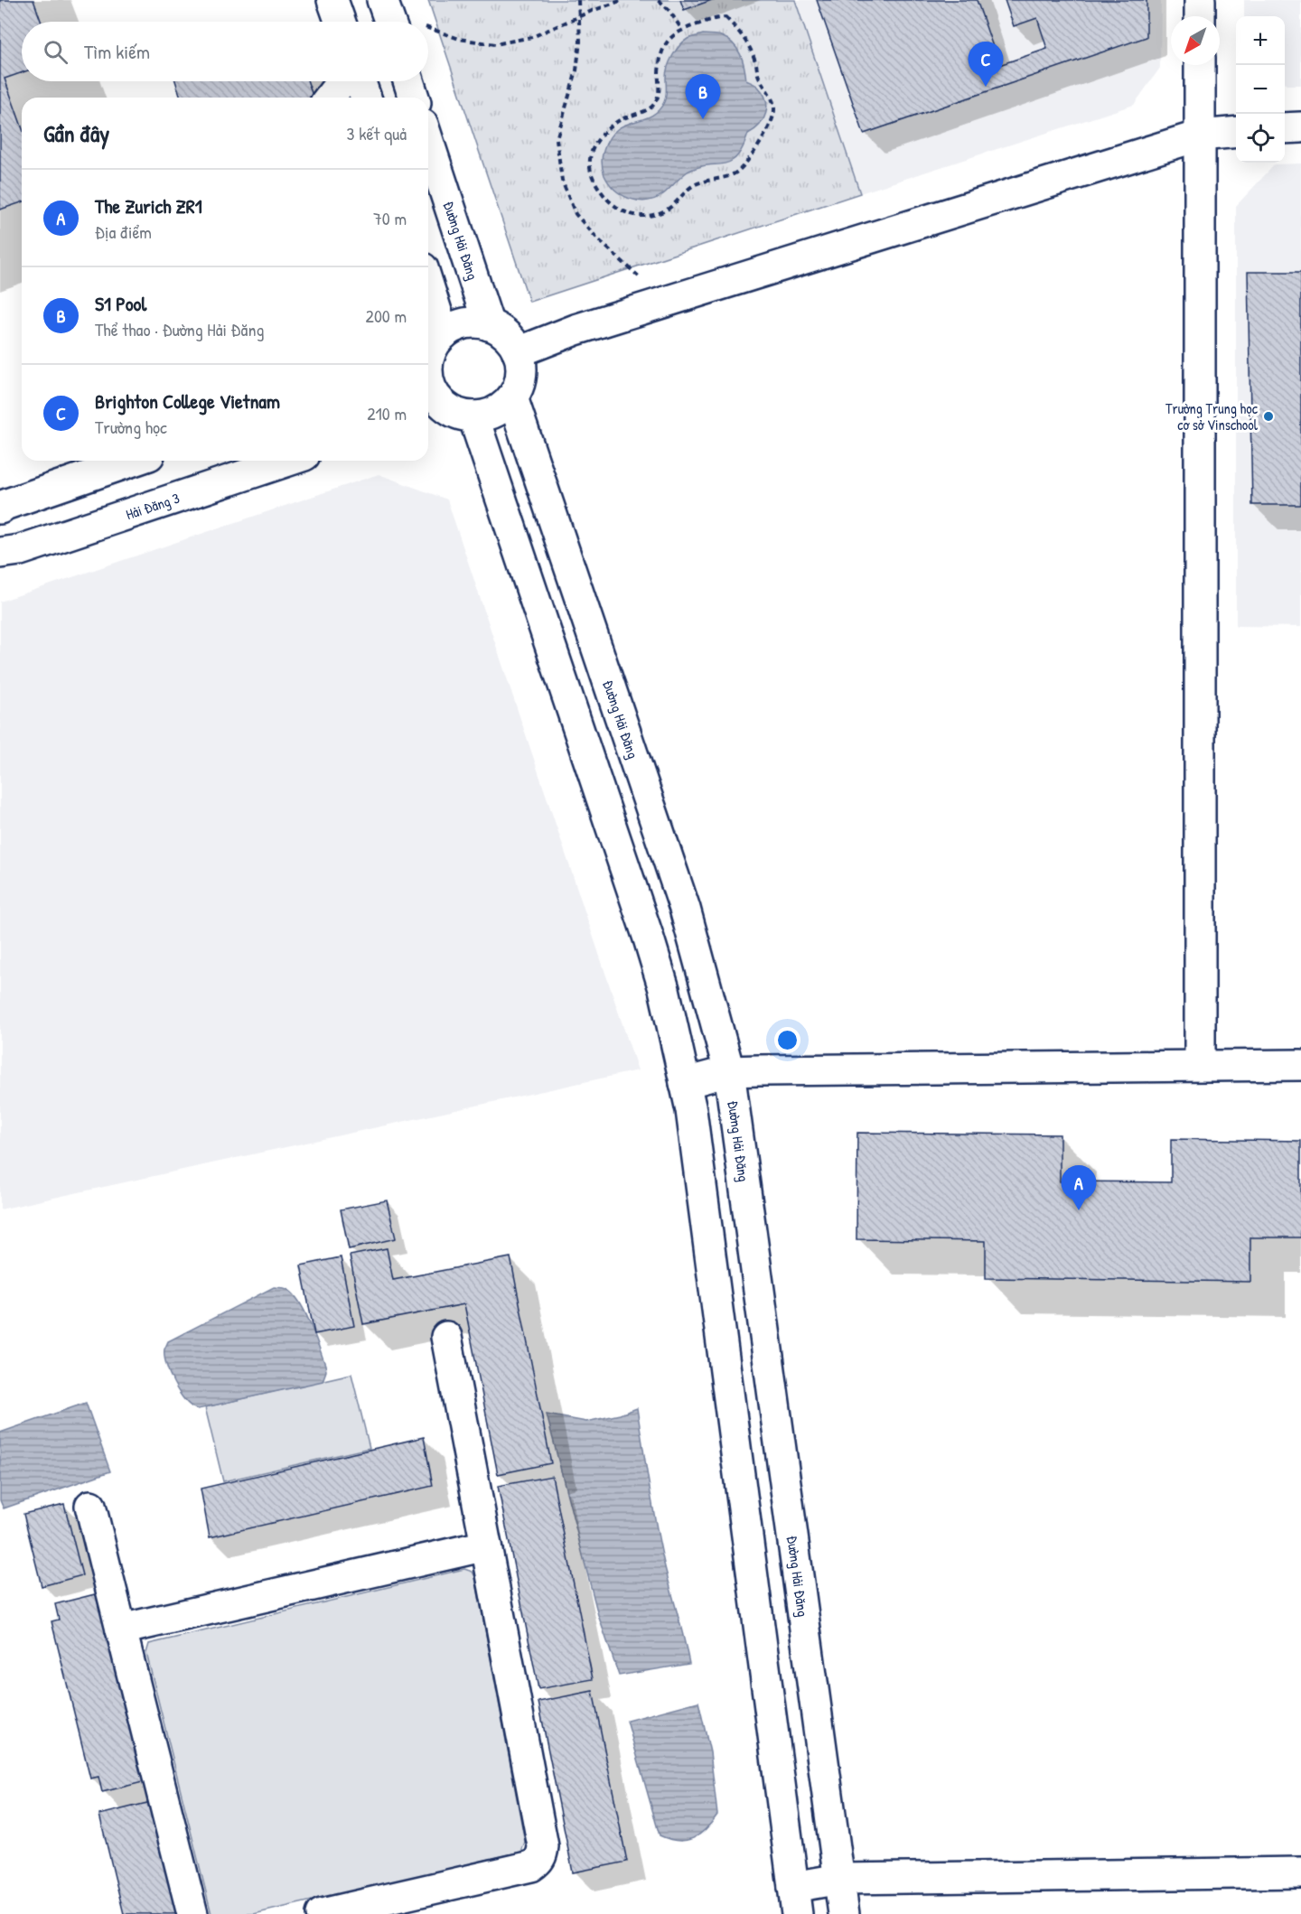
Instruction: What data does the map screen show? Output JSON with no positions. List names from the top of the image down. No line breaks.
{"streets":{"street":["Đường Hải Đăng","Hải Đăng 3"]},"places":["Trường Trung học cơ sở Vinschool"],"north":"bottom left","page":{"map_buttons":["+","−"],"search":"Tìm kiếm","pins":["C","B","A"],"heading":["Gần đây","3 kết quả"],"list":[{"mark":"A","name":"The Zurich ZR1","note":"Địa điểm","value":"70 m"},{"mark":"B","name":"S1 Pool","note":"Thể thao · Đường Hải Đăng","value":"200 m"},{"mark":"C","name":"Brighton College Vietnam","note":"Trường học","value":"210 m"}]}}
